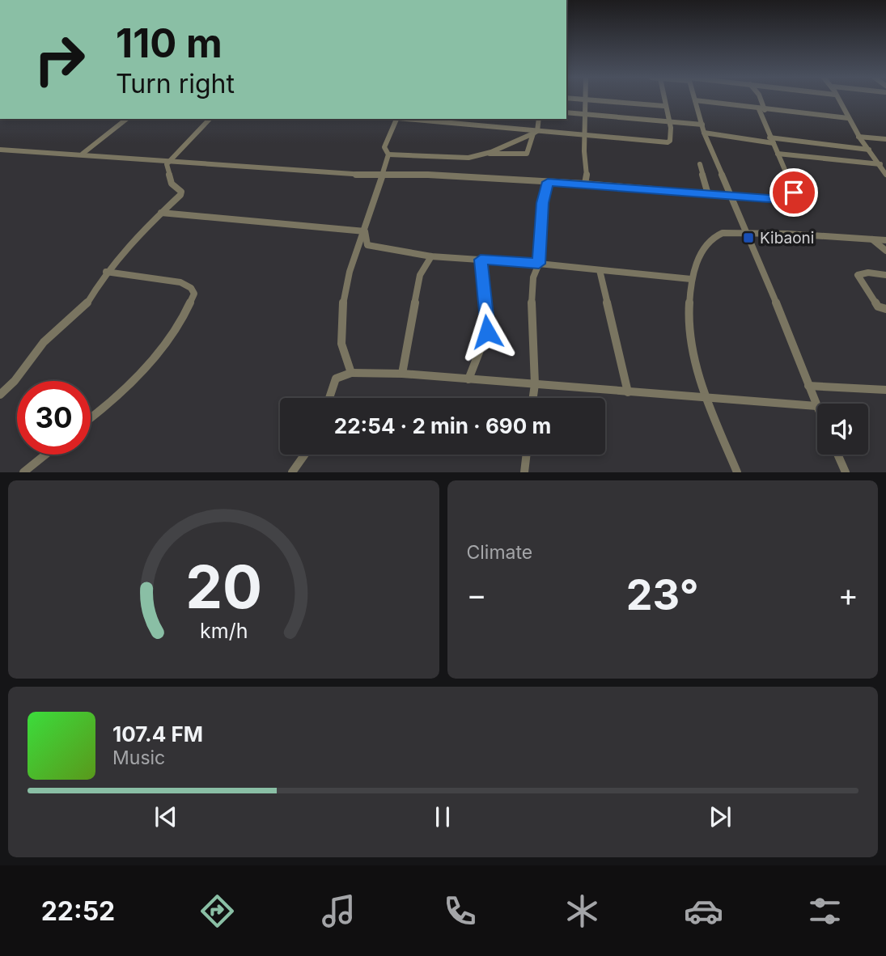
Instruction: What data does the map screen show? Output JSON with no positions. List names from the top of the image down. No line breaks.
{"places":{"transit":["Kibaoni"]},"page":{"turn":["110 m","Turn right"],"limit":"30","trip":"22:54 · 2 min · 690 m","tile":"Climate","heat":["−","23°","+"],"song":["107.4 FM","Music"],"tabs":"22:52","gauge":["20","km/h"]}}
